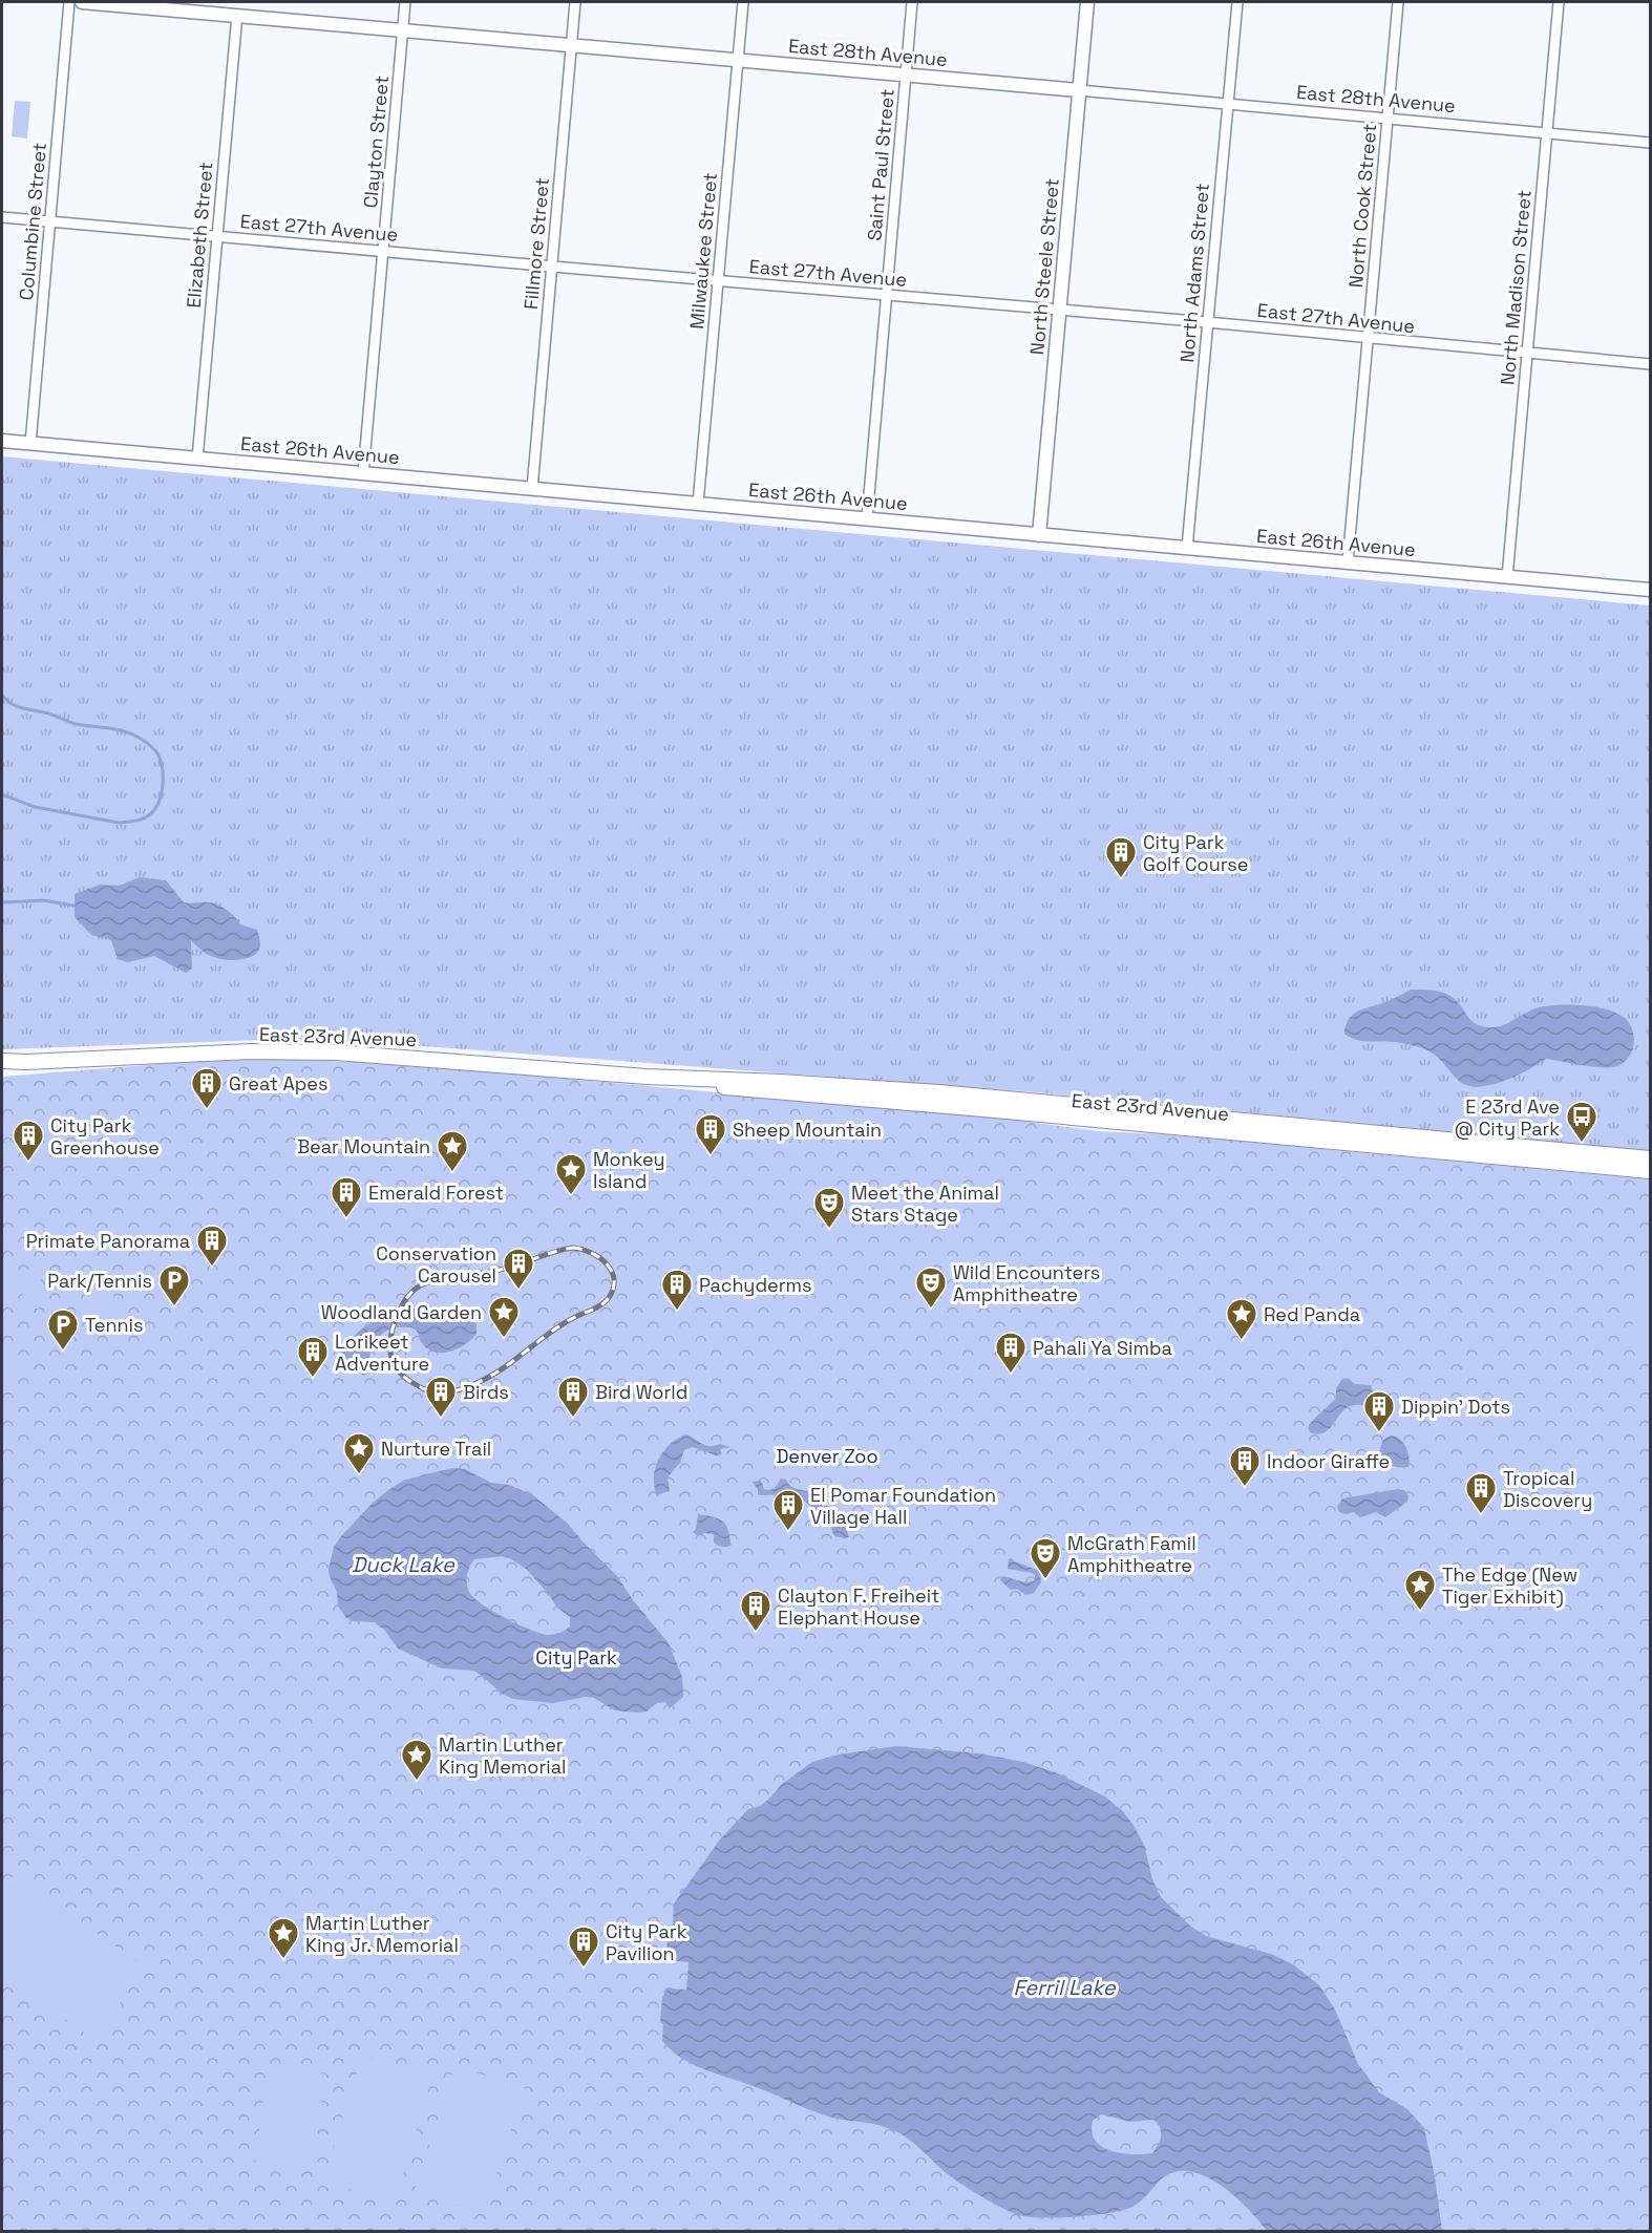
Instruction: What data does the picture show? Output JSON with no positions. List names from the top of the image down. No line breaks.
{"streets":{"main road":["East 23rd Avenue"],"street":["East 28th Avenue","Clayton Street","Saint Paul Street","North Cook Street","Columbine Street","East 27th Avenue","Elizabeth Street","Fillmore Street","Milwaukee Street","North Steele Street","North Adams Street","North Madison Street","East 26th Avenue"]},"crossings":[["East 28th Avenue","Clayton Street"],["East 28th Avenue","Saint Paul Street"],["East 28th Avenue","North Cook Street"],["East 28th Avenue","Elizabeth Street"],["East 28th Avenue","Fillmore Street"],["East 28th Avenue","Milwaukee Street"],["East 28th Avenue","North Steele Street"],["East 28th Avenue","North Adams Street"],["East 28th Avenue","North Madison Street"],["Clayton Street","East 27th Avenue"],["Clayton Street","East 26th Avenue"],["Saint Paul Street","East 27th Avenue"],["Saint Paul Street","East 26th Avenue"],["North Cook Street","East 27th Avenue"],["North Cook Street","East 26th Avenue"],["Columbine Street","East 27th Avenue"],["Columbine Street","East 26th Avenue"],["East 27th Avenue","Elizabeth Street"],["East 27th Avenue","Fillmore Street"],["East 27th Avenue","Milwaukee Street"],["East 27th Avenue","North Steele Street"],["East 27th Avenue","North Adams Street"],["East 27th Avenue","North Madison Street"],["Elizabeth Street","East 26th Avenue"],["Fillmore Street","East 26th Avenue"],["Milwaukee Street","East 26th Avenue"],["North Steele Street","East 26th Avenue"],["North Adams Street","East 26th Avenue"],["North Madison Street","East 26th Avenue"]],"water":["Duck Lake","Ferril Lake"],"parks":["Denver Zoo","City Park"],"places":{"building":["City Park Golf Course","Great Apes","Sheep Mountain","City Park Greenhouse","Emerald Forest","Primate Panorama","Conservation Carousel","Pachyderms","Pahali Ya Simba","Lorikeet Adventure","Birds","Bird World","Dippin' Dots","Indoor Giraffe","Tropical Discovery","El Pomar Foundation Village Hall","Clayton F. Freiheit Elephant House","City Park Pavilion"],"bus stop":["E 23rd Ave @ City Park"],"place":["Bear Mountain","Monkey Island","Woodland Garden","Red Panda","Nurture Trail","The Edge (New Tiger Exhibit)","Martin Luther King Memorial","Martin Luther King Jr. Memorial"],"theatre":["Meet the Animal Stars Stage","Wild Encounters Amphitheatre","McGrath Famil Amphitheatre"],"parking":["Park/Tennis","Tennis"]}}
